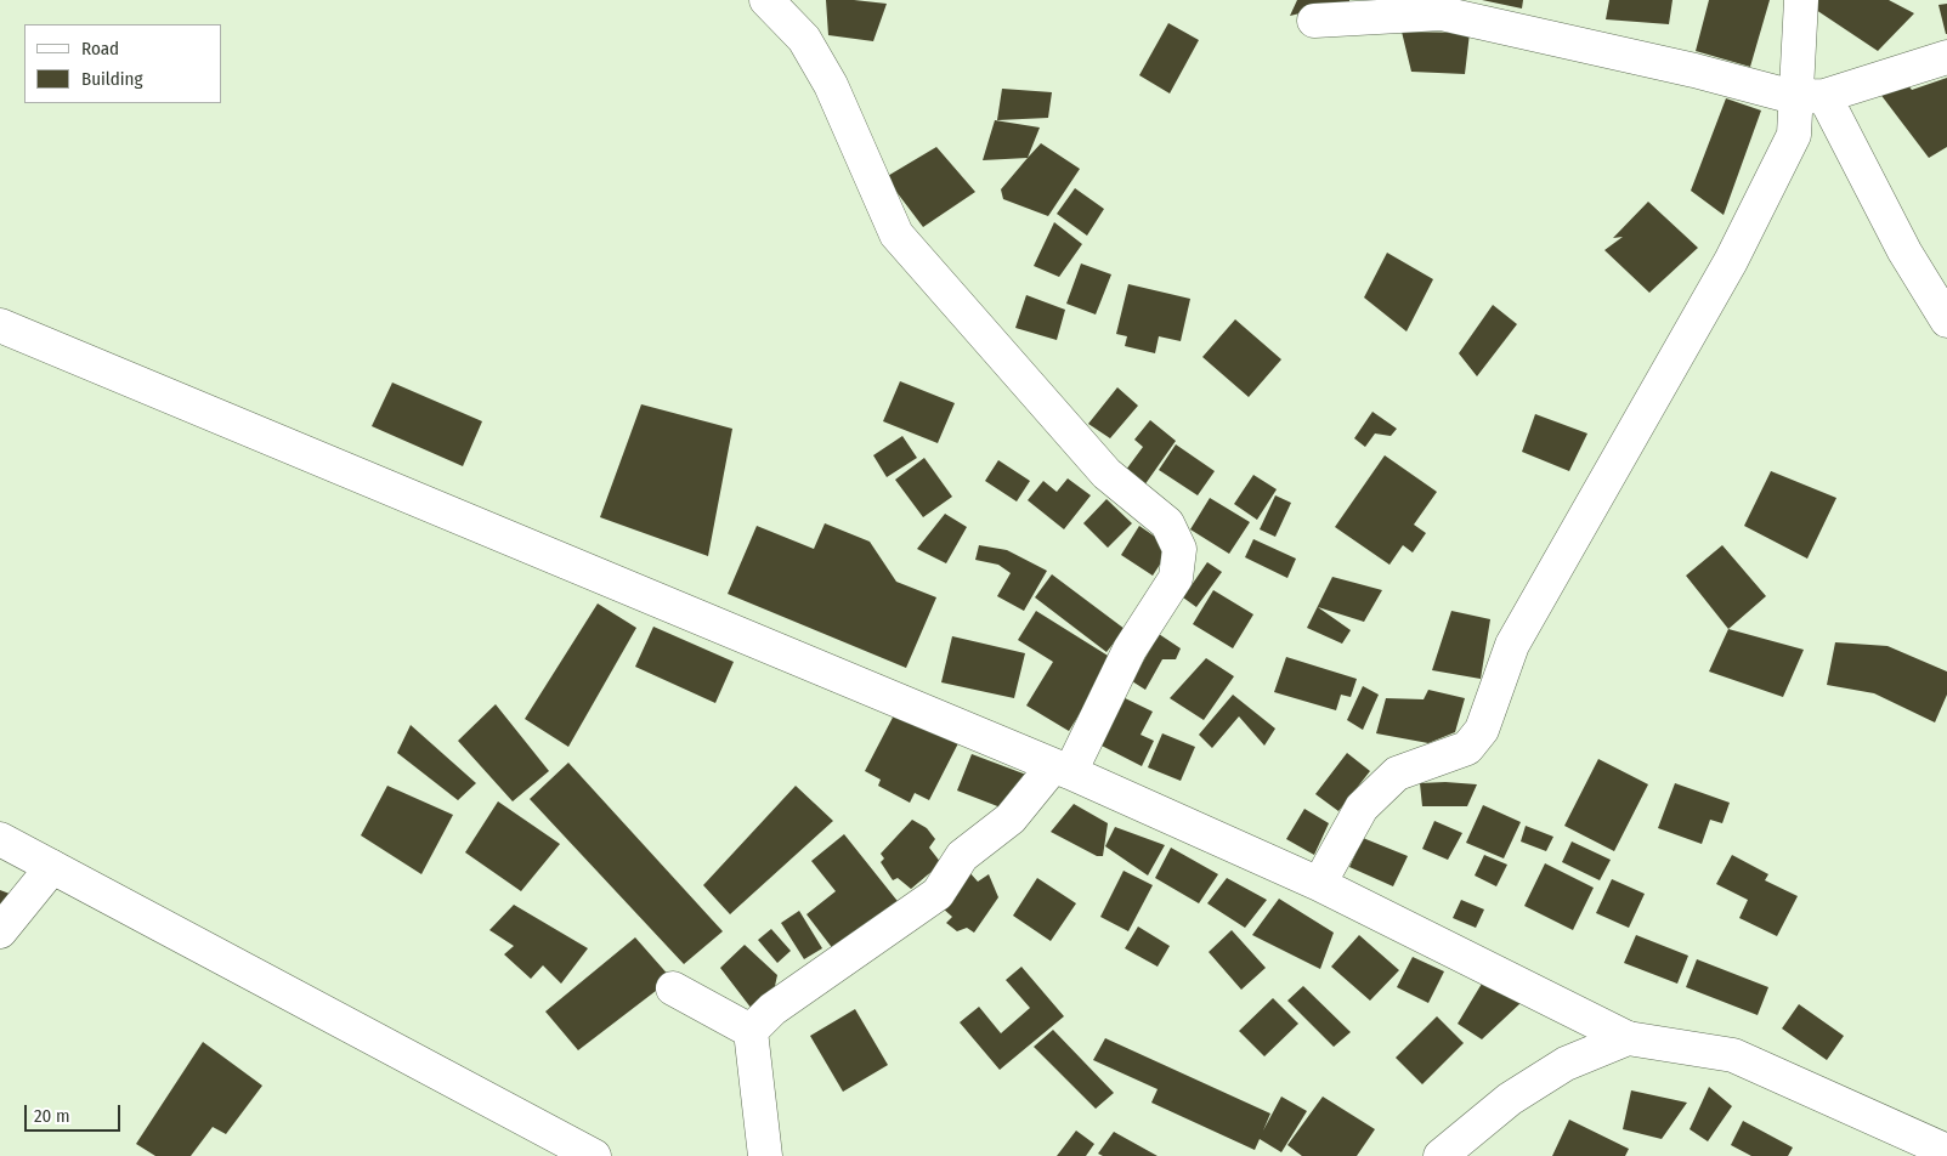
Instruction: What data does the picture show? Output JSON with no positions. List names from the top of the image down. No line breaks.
{"legend":["Road","Building"],"scale_bar":"20 m"}
